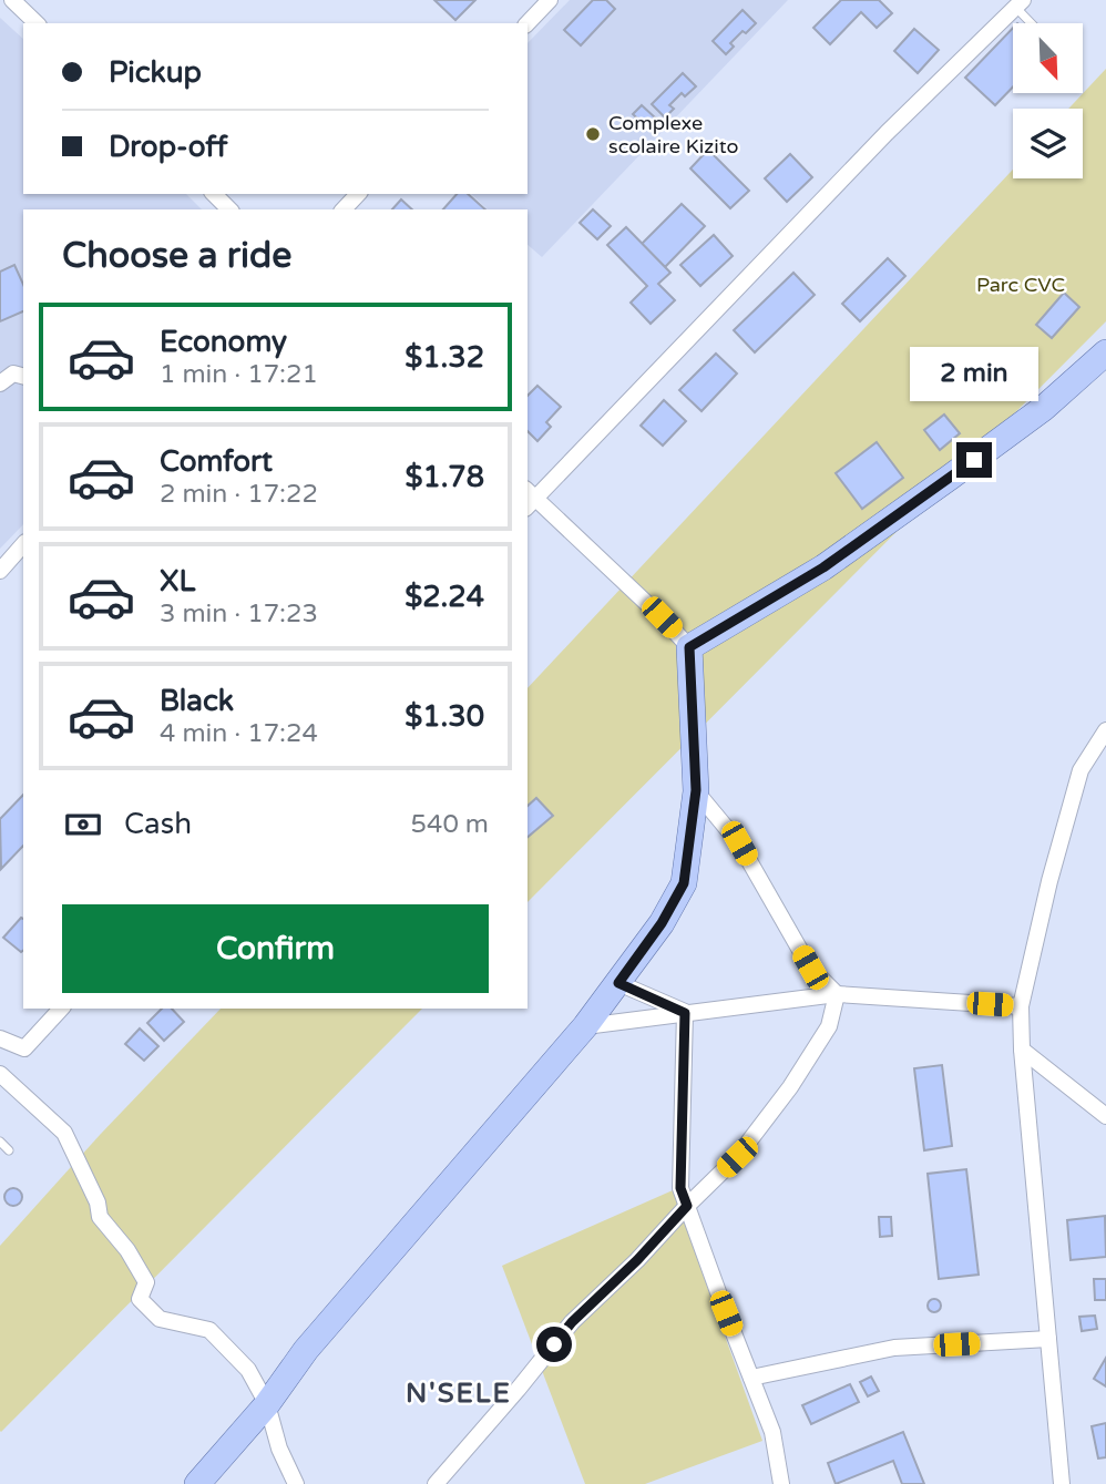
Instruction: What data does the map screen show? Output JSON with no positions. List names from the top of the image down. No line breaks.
{"districts":["N'SELE"],"parks":["Parc CVC"],"places":["Complexe scolaire Kizito"],"north":"bottom right","page":{"banner":["Pickup","Drop-off"],"heading":"Choose a ride","list":[{"name":"Economy","note":"1 min · 17:21","value":"$1.32"},{"name":"Comfort","note":"2 min · 17:22","value":"$1.78"},{"name":"XL","note":"3 min · 17:23","value":"$2.24"},{"name":"Black","note":"4 min · 17:24","value":"$1.30"}],"bubble":"2 min","pay":["Cash","540 m"],"buttons":"Confirm"}}
